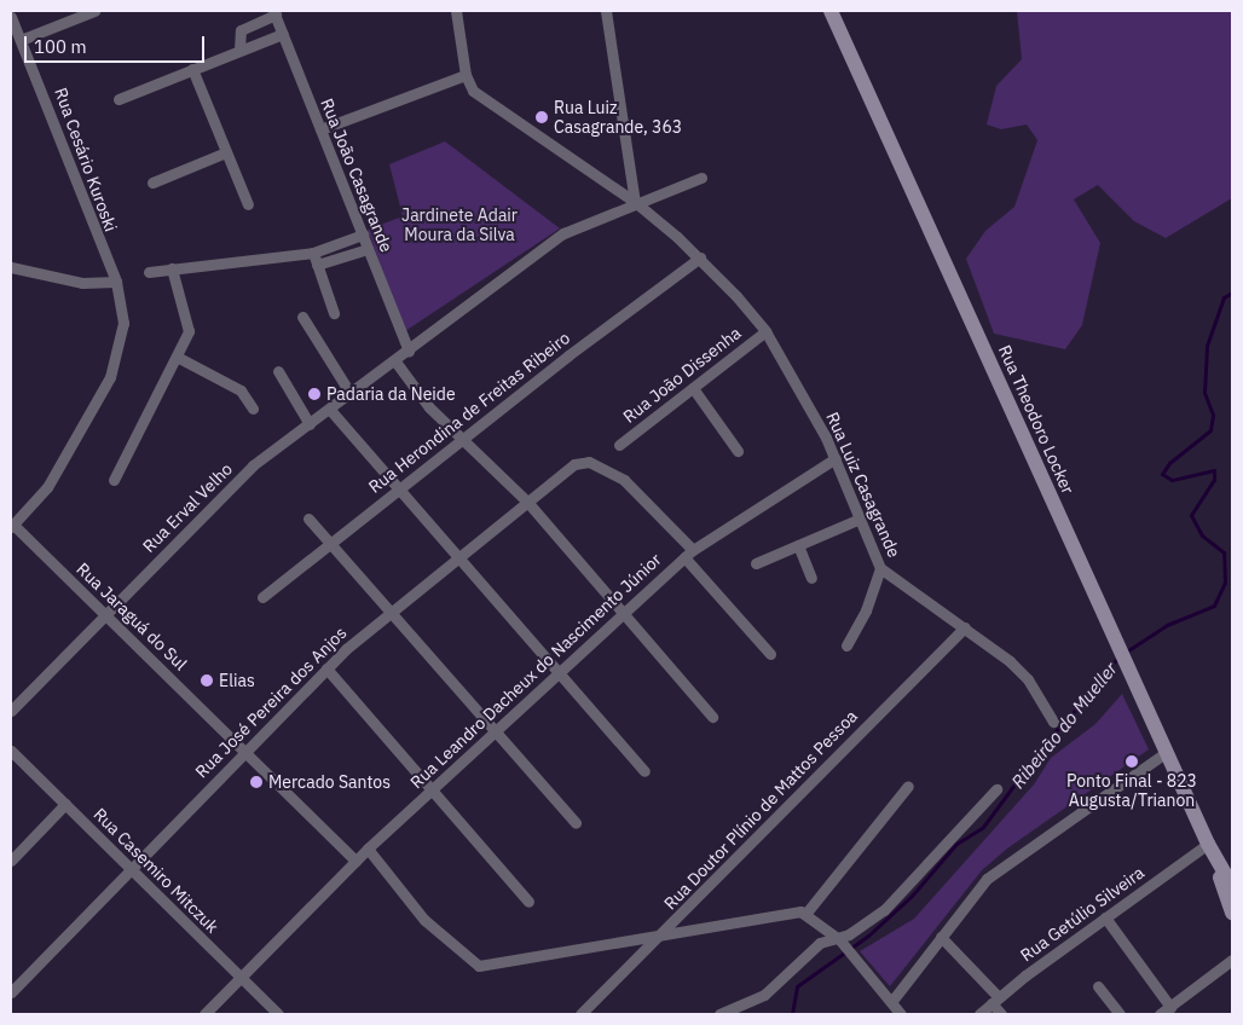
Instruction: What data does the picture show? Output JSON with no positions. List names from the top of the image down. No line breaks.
{"streets":{"main road":["Rua Theodoro Locker"],"street":["Rua Cesário Kuroski","Rua João Casagrande","Rua João Dissenha","Rua Herondina de Freitas Ribeiro","Rua Luiz Casagrande","Rua Erval Velho","Rua Jaraguá do Sul","Rua Leandro Dacheux do Nascimento Júnior","Rua José Pereira dos Anjos","Rua Doutor Plínio de Mattos Pessoa","Rua Casemiro Mitczuk","Rua Getúlio Silveira"]},"crossings":[["Rua Cesário Kuroski","Rua Jaraguá do Sul"],["Rua João Casagrande","Rua Erval Velho"],["Rua João Dissenha","Rua Luiz Casagrande"],["Rua Herondina de Freitas Ribeiro","Rua Luiz Casagrande"],["Rua Theodoro Locker","Rua Getúlio Silveira"],["Rua Luiz Casagrande","Rua Erval Velho"],["Rua Luiz Casagrande","Rua Leandro Dacheux do Nascimento Júnior"],["Rua Luiz Casagrande","Rua Doutor Plínio de Mattos Pessoa"],["Rua Erval Velho","Rua Jaraguá do Sul"],["Rua Jaraguá do Sul","Rua Leandro Dacheux do Nascimento Júnior"],["Rua Jaraguá do Sul","Rua José Pereira dos Anjos"],["Rua Leandro Dacheux do Nascimento Júnior","Rua José Pereira dos Anjos"],["Rua Leandro Dacheux do Nascimento Júnior","Rua Casemiro Mitczuk"],["Rua José Pereira dos Anjos","Rua Casemiro Mitczuk"]],"water":["Ribeirão do Mueller"],"parks":["Jardinete Adair Moura da Silva"],"places":["Rua Luiz Casagrande, 363","Padaria da Neide","Elias","Ponto Final - 823 Augusta/Trianon","Mercado Santos"],"scale_bar":"100 m"}
